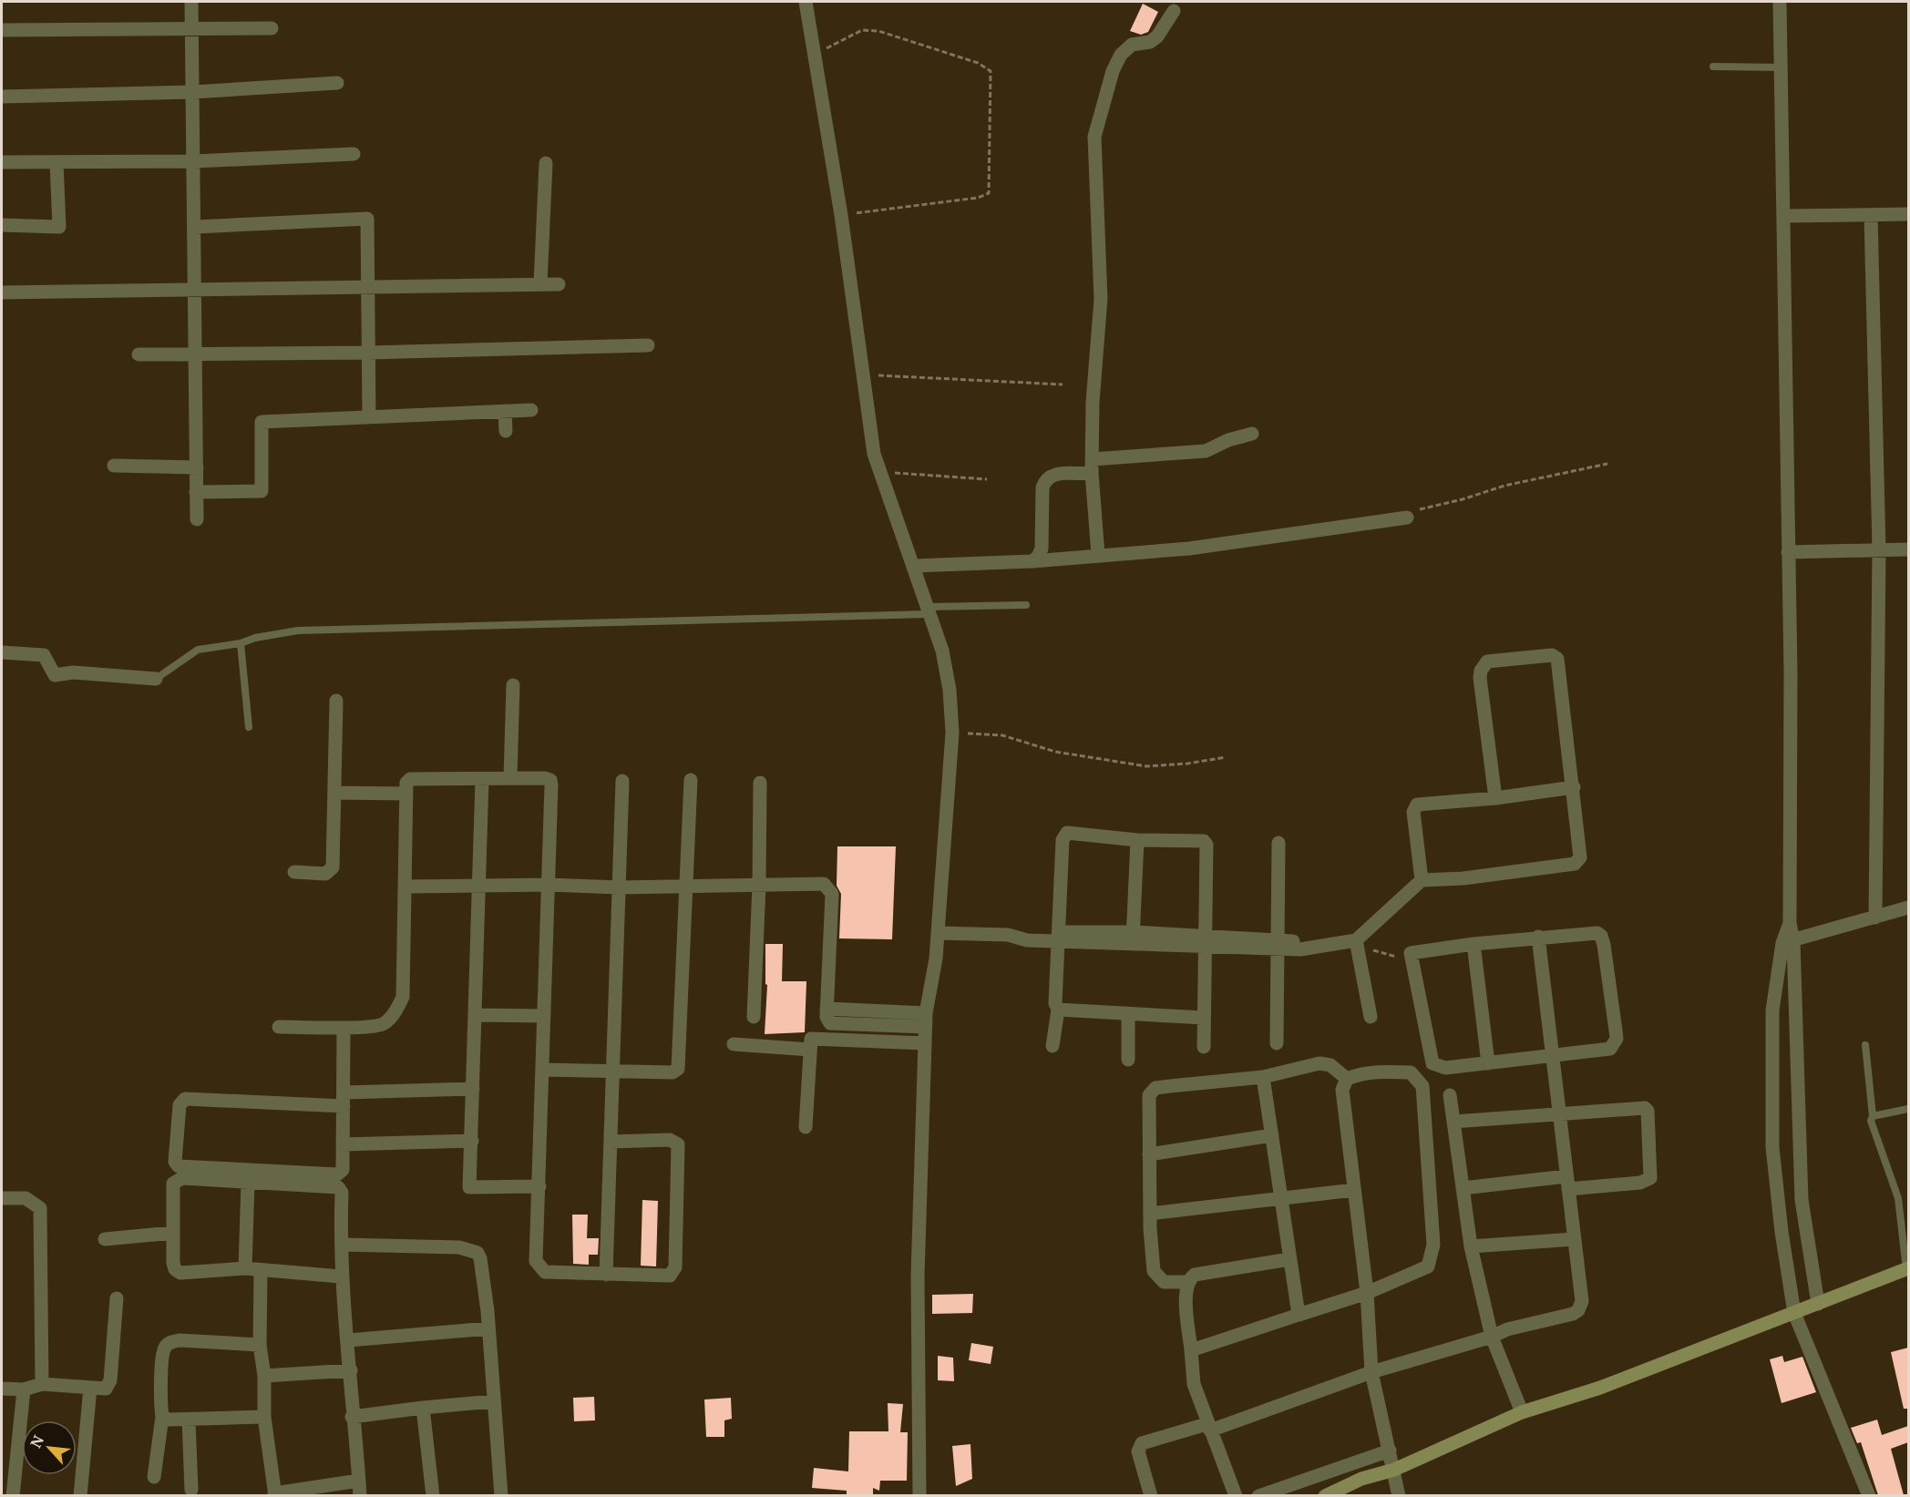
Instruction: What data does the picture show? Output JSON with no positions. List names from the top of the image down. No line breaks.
{"north":"top left"}
